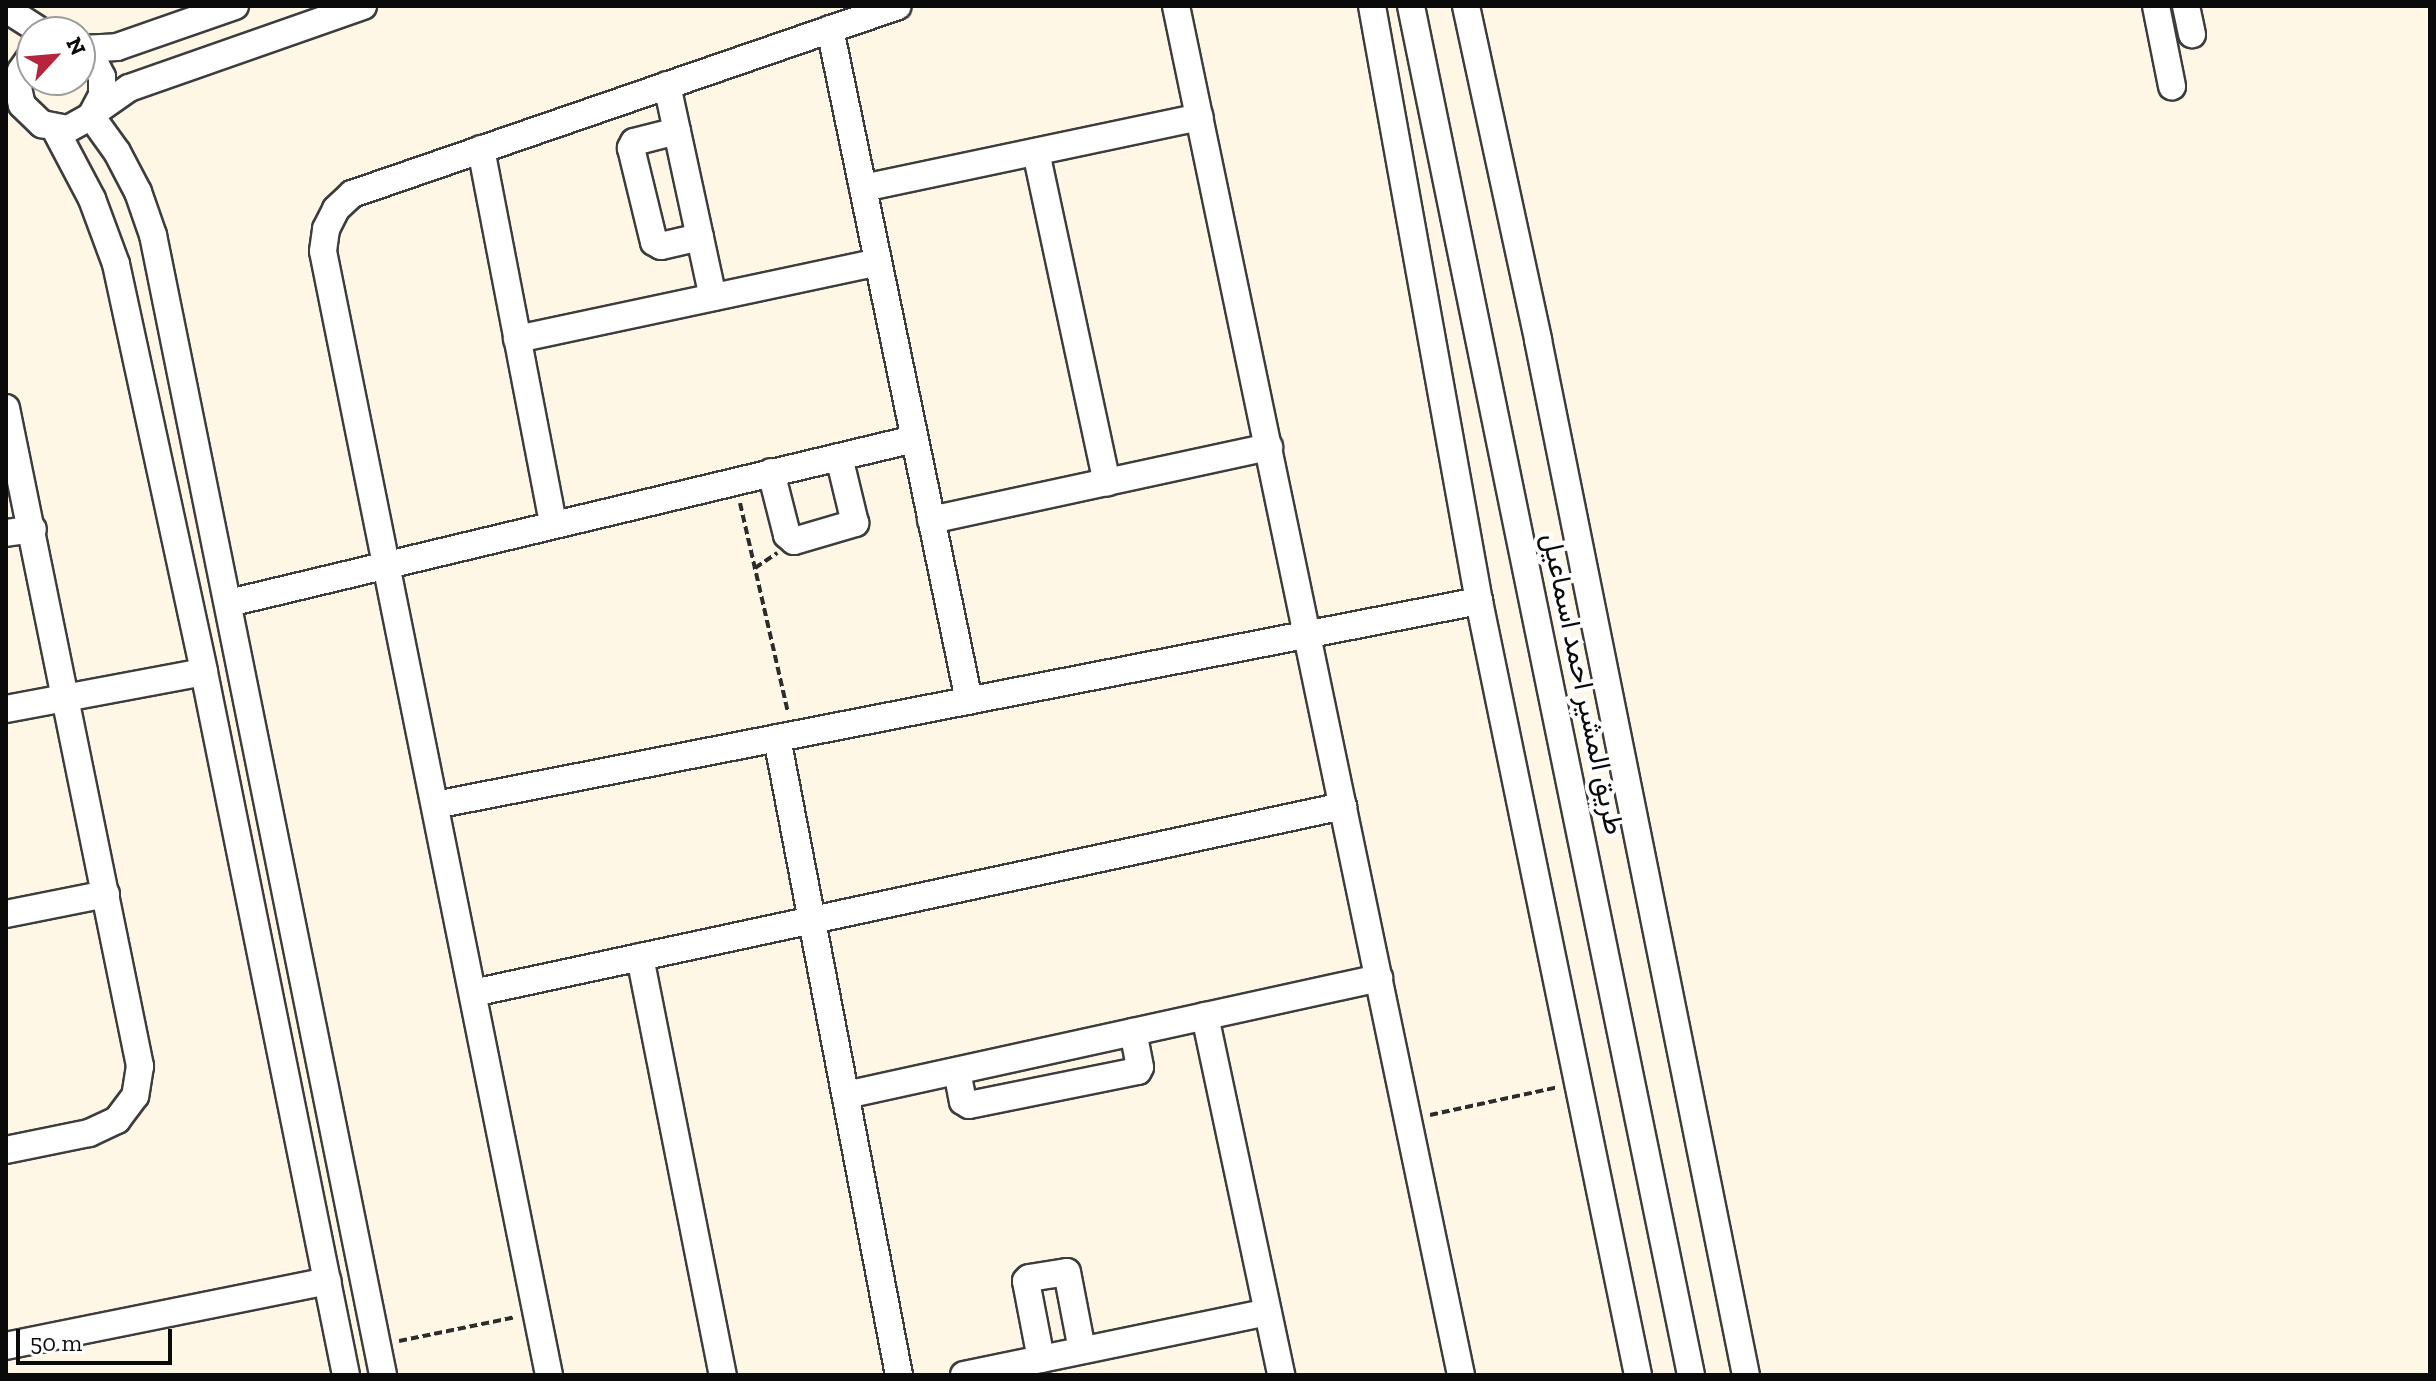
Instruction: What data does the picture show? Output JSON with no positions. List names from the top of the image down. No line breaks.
{"streets":{"street":["طريق المشير احمد اسماعيل"]},"scale_bar":"50 m","north":"top right"}
